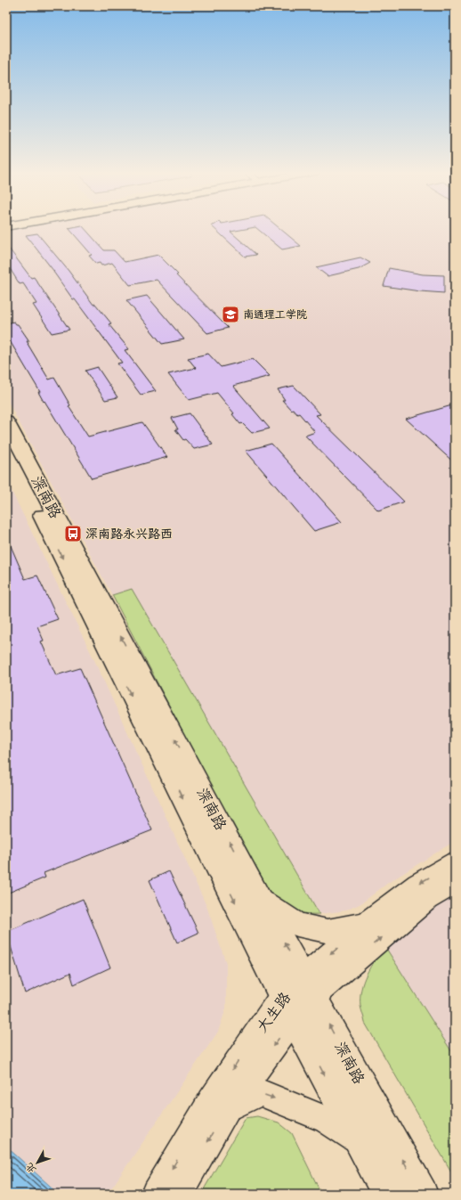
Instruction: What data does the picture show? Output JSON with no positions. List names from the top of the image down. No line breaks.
{"streets":{"main road":["深南路"],"street":["大生路"]},"crossings":[["深南路","大生路"]],"places":{"school or university":["南通理工学院"],"bus stop":["深南路永兴路西"]},"north":"bottom left"}
